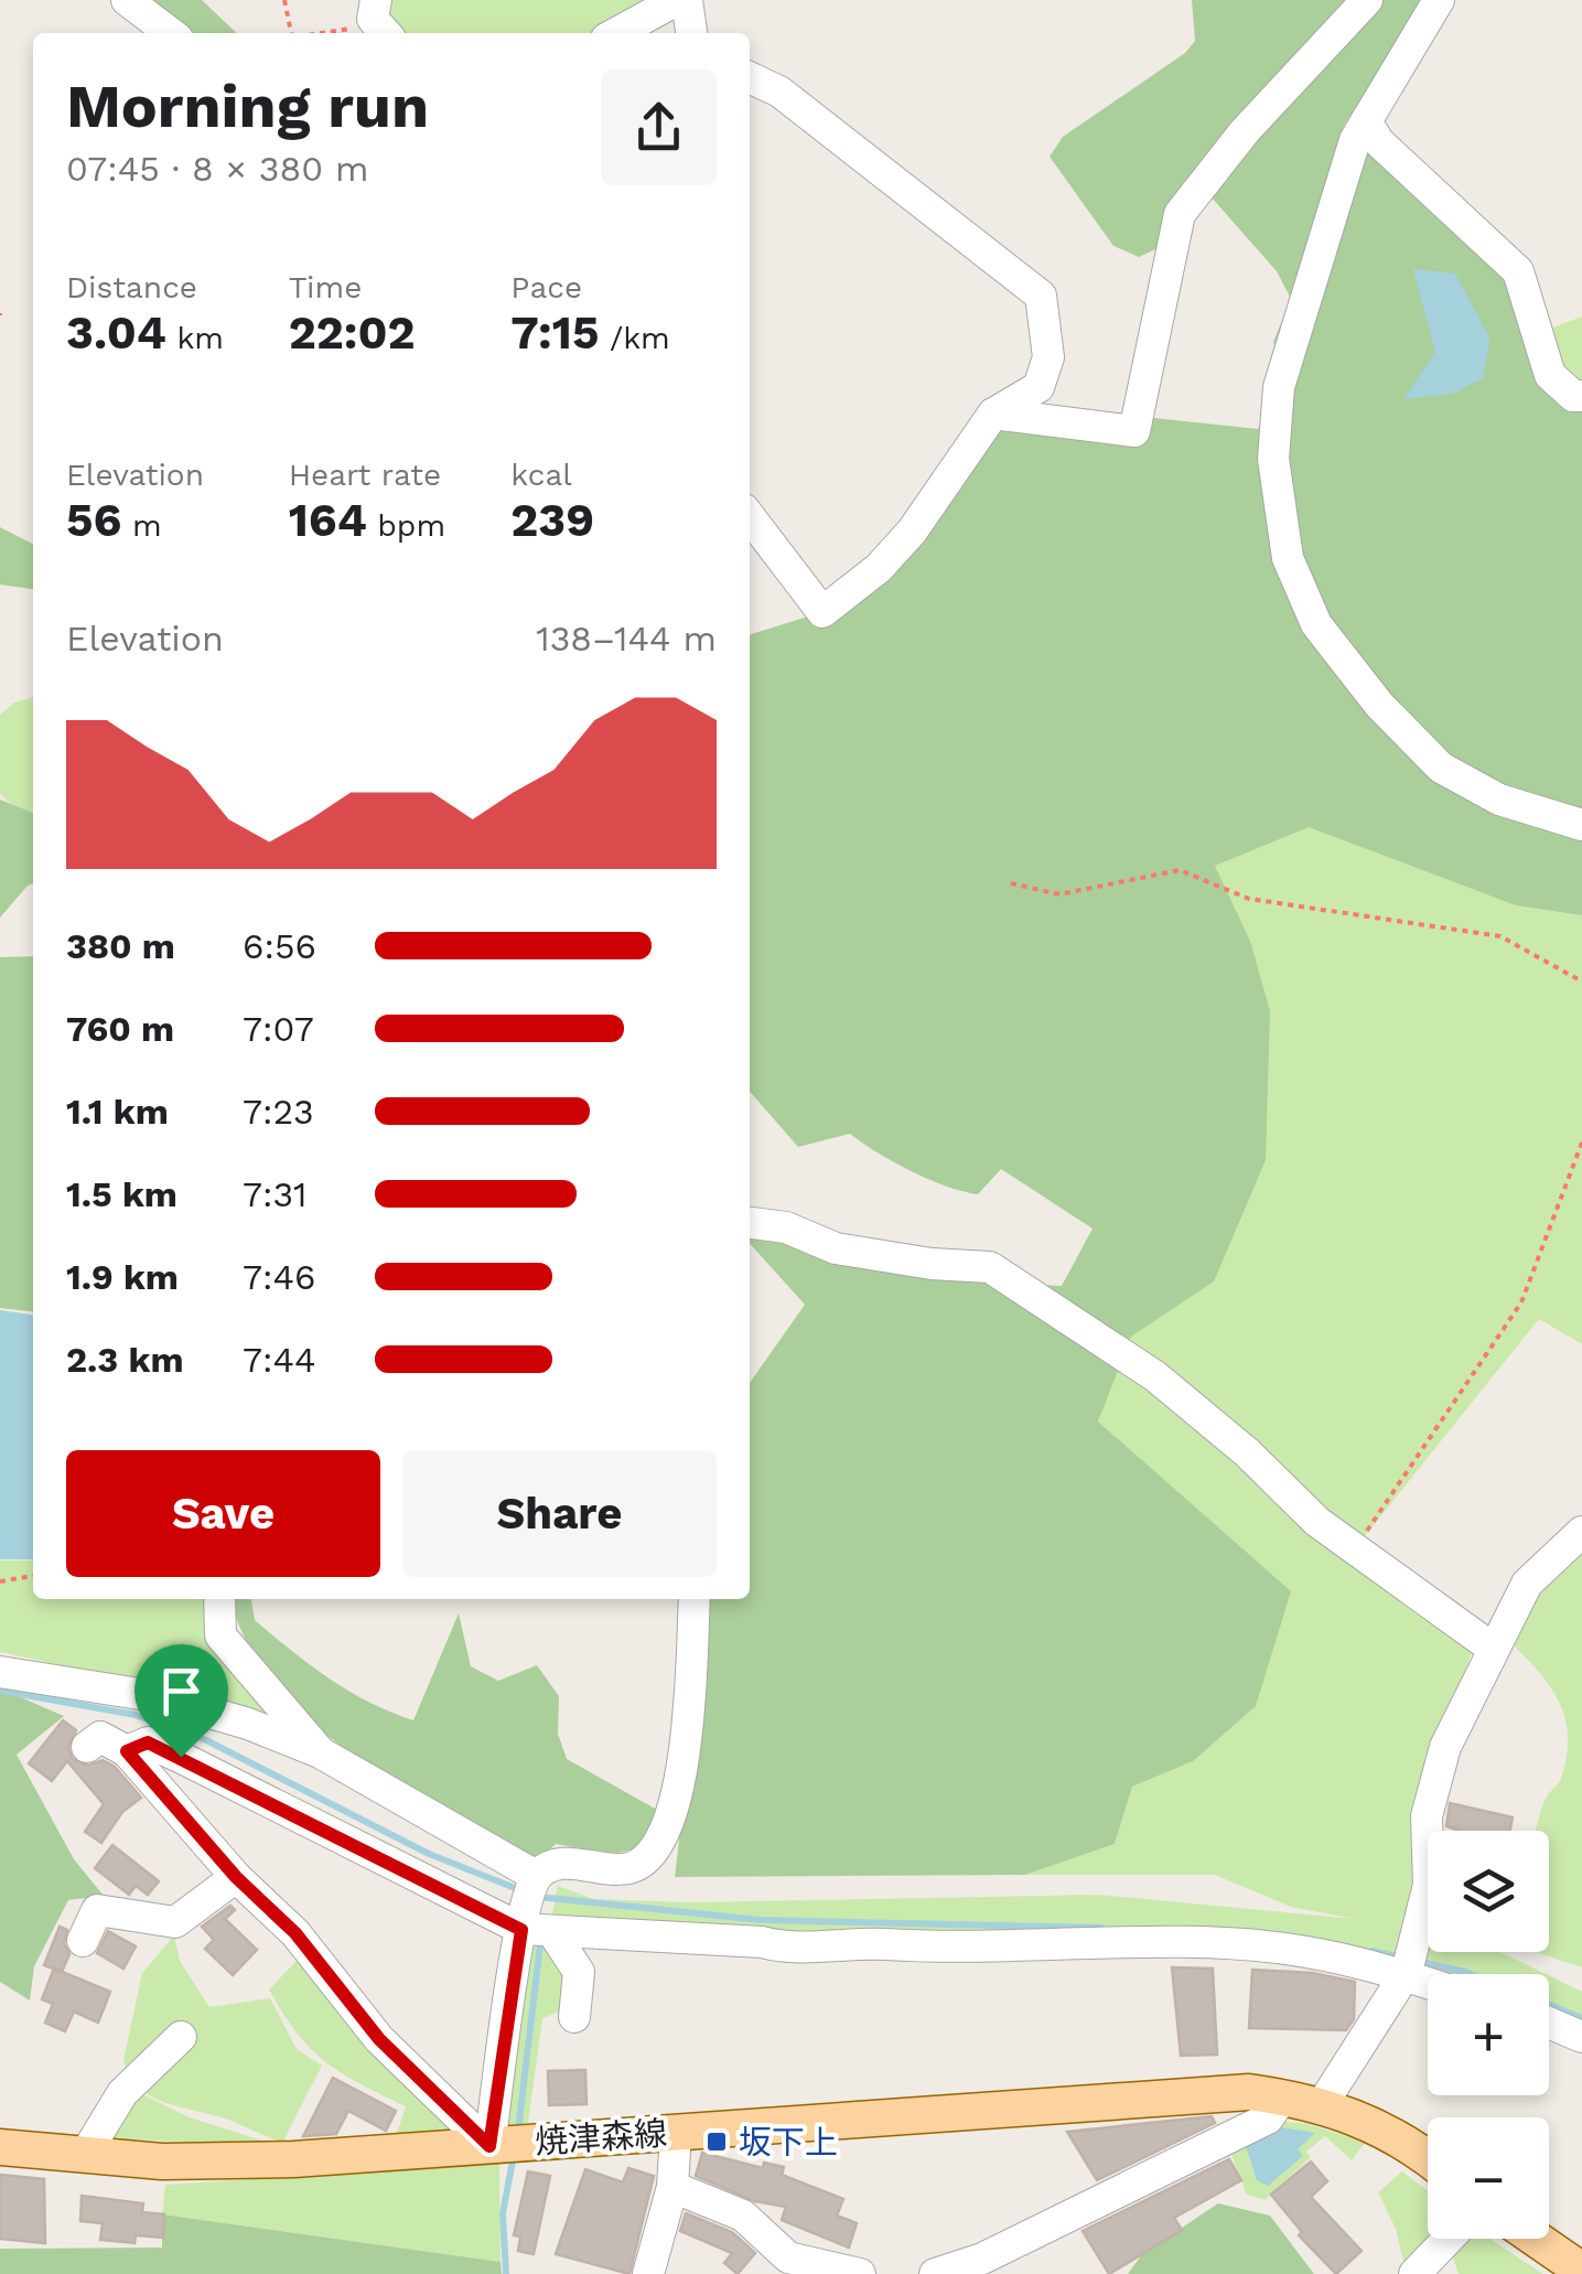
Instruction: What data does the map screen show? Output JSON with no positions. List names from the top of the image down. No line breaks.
{"streets":{"main road":["焼津森線"]},"places":{"transit":["坂下上"]},"page":{"heading":["Morning run","07:45 · 8 × 380 m"],"stats":[["Distance","3.04 km"],["Time","22:02"],["Pace","7:15 /km"],["Elevation","56 m"],["Heart rate","164 bpm"],["kcal","239"]],"chart":["Elevation","138–144 m"],"list":[{"name":"380 m","note":"6:56"},{"name":"760 m","note":"7:07"},{"name":"1.1 km","note":"7:23"},{"name":"1.5 km","note":"7:31"},{"name":"1.9 km","note":"7:46"},{"name":"2.3 km","note":"7:44"}],"buttons":["Save","Share"],"map_buttons":["+","−"]}}
